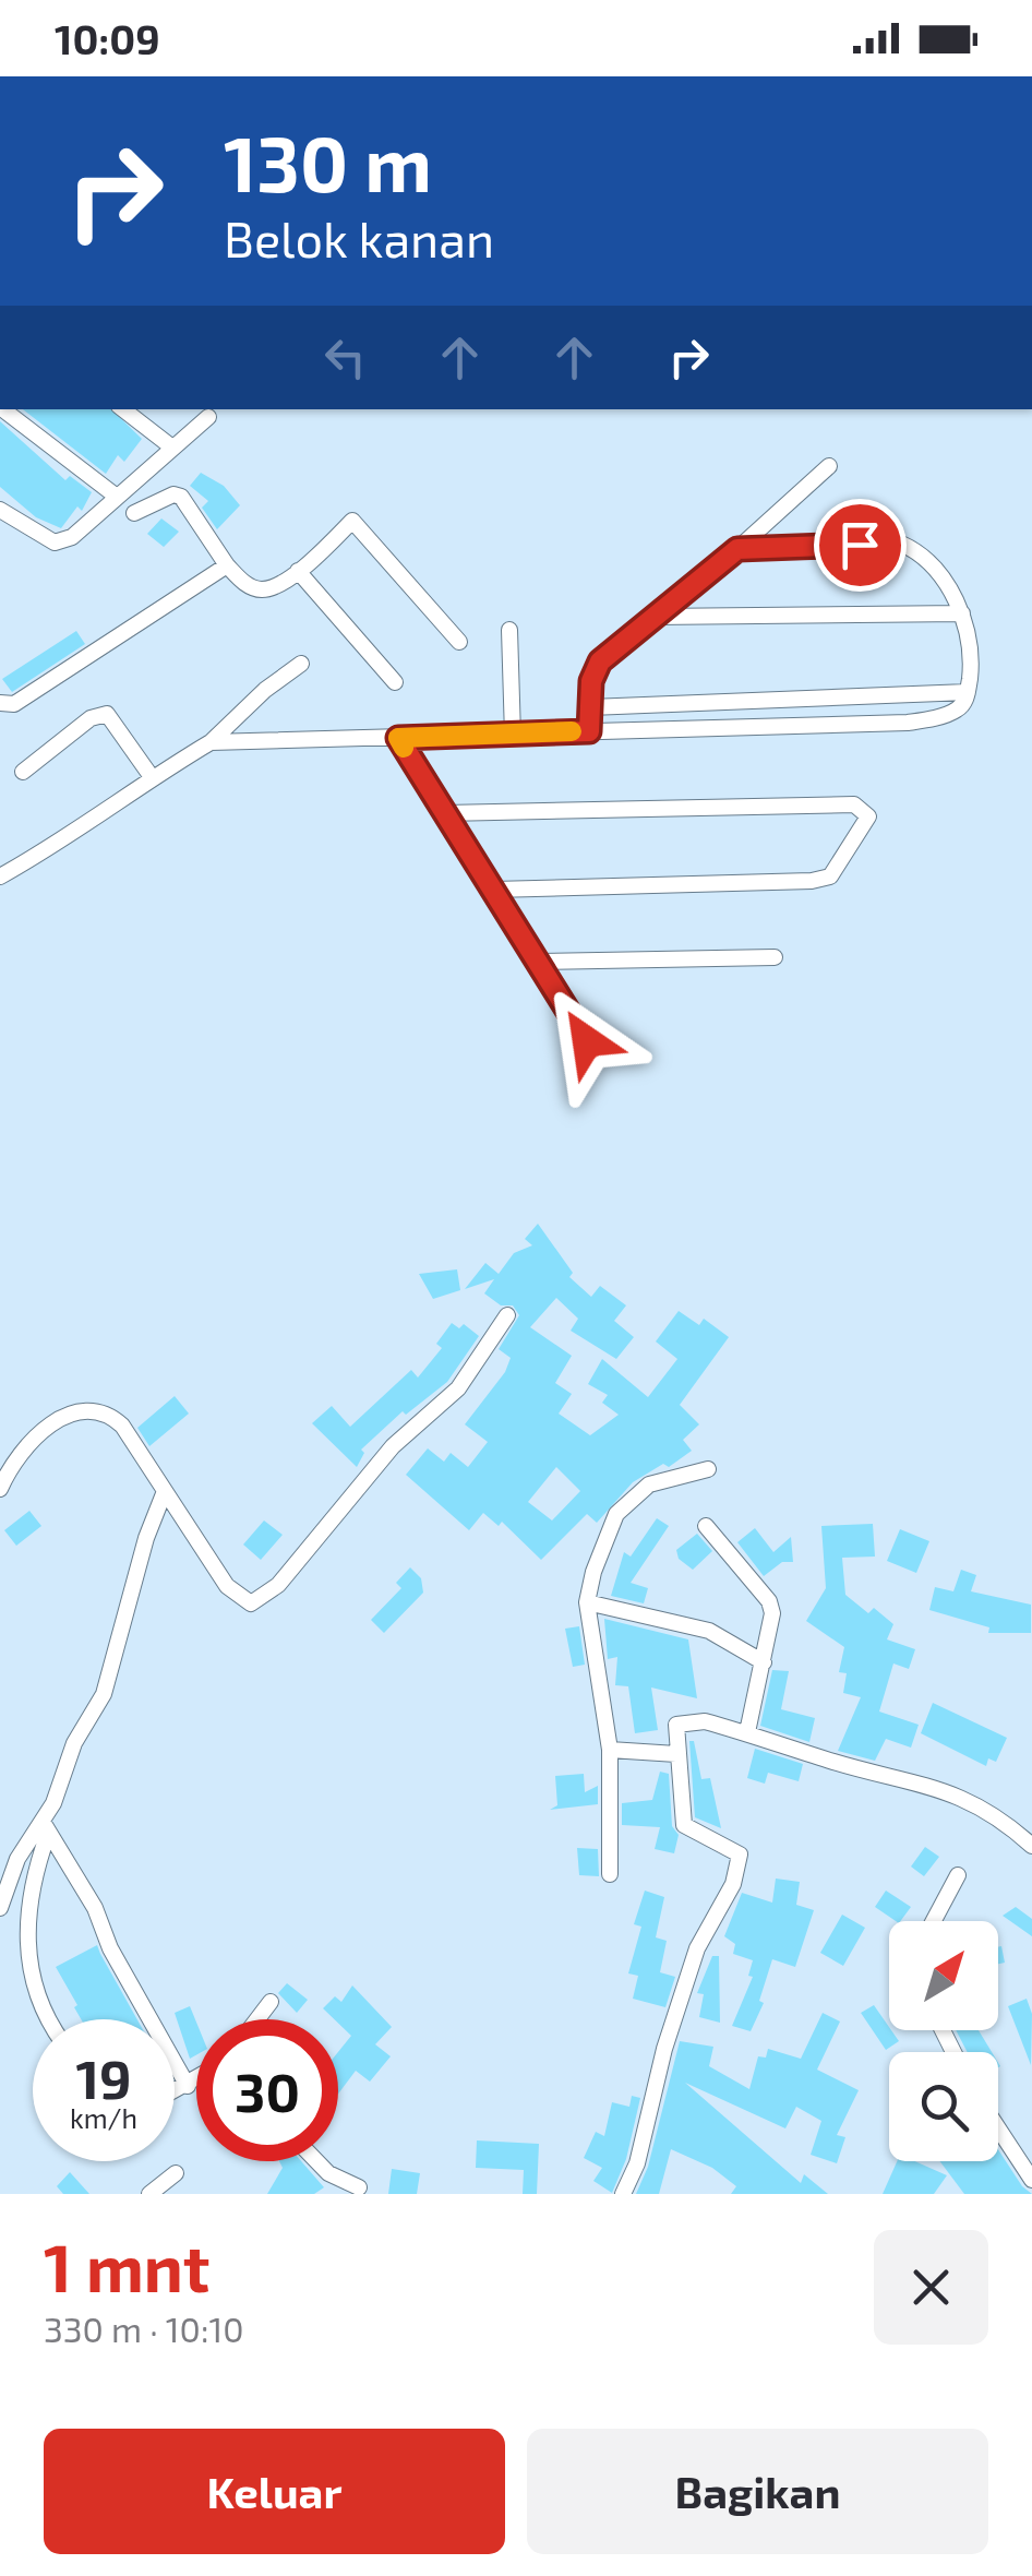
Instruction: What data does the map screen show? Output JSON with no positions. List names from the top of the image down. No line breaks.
{"north":"top right","page":{"status":"10:09","turn":["130 m","Belok kanan"],"speed":"19 km/h","limit":"30","heading":["1 mnt","330 m · 10:10"],"buttons":["Keluar","Bagikan"]}}
